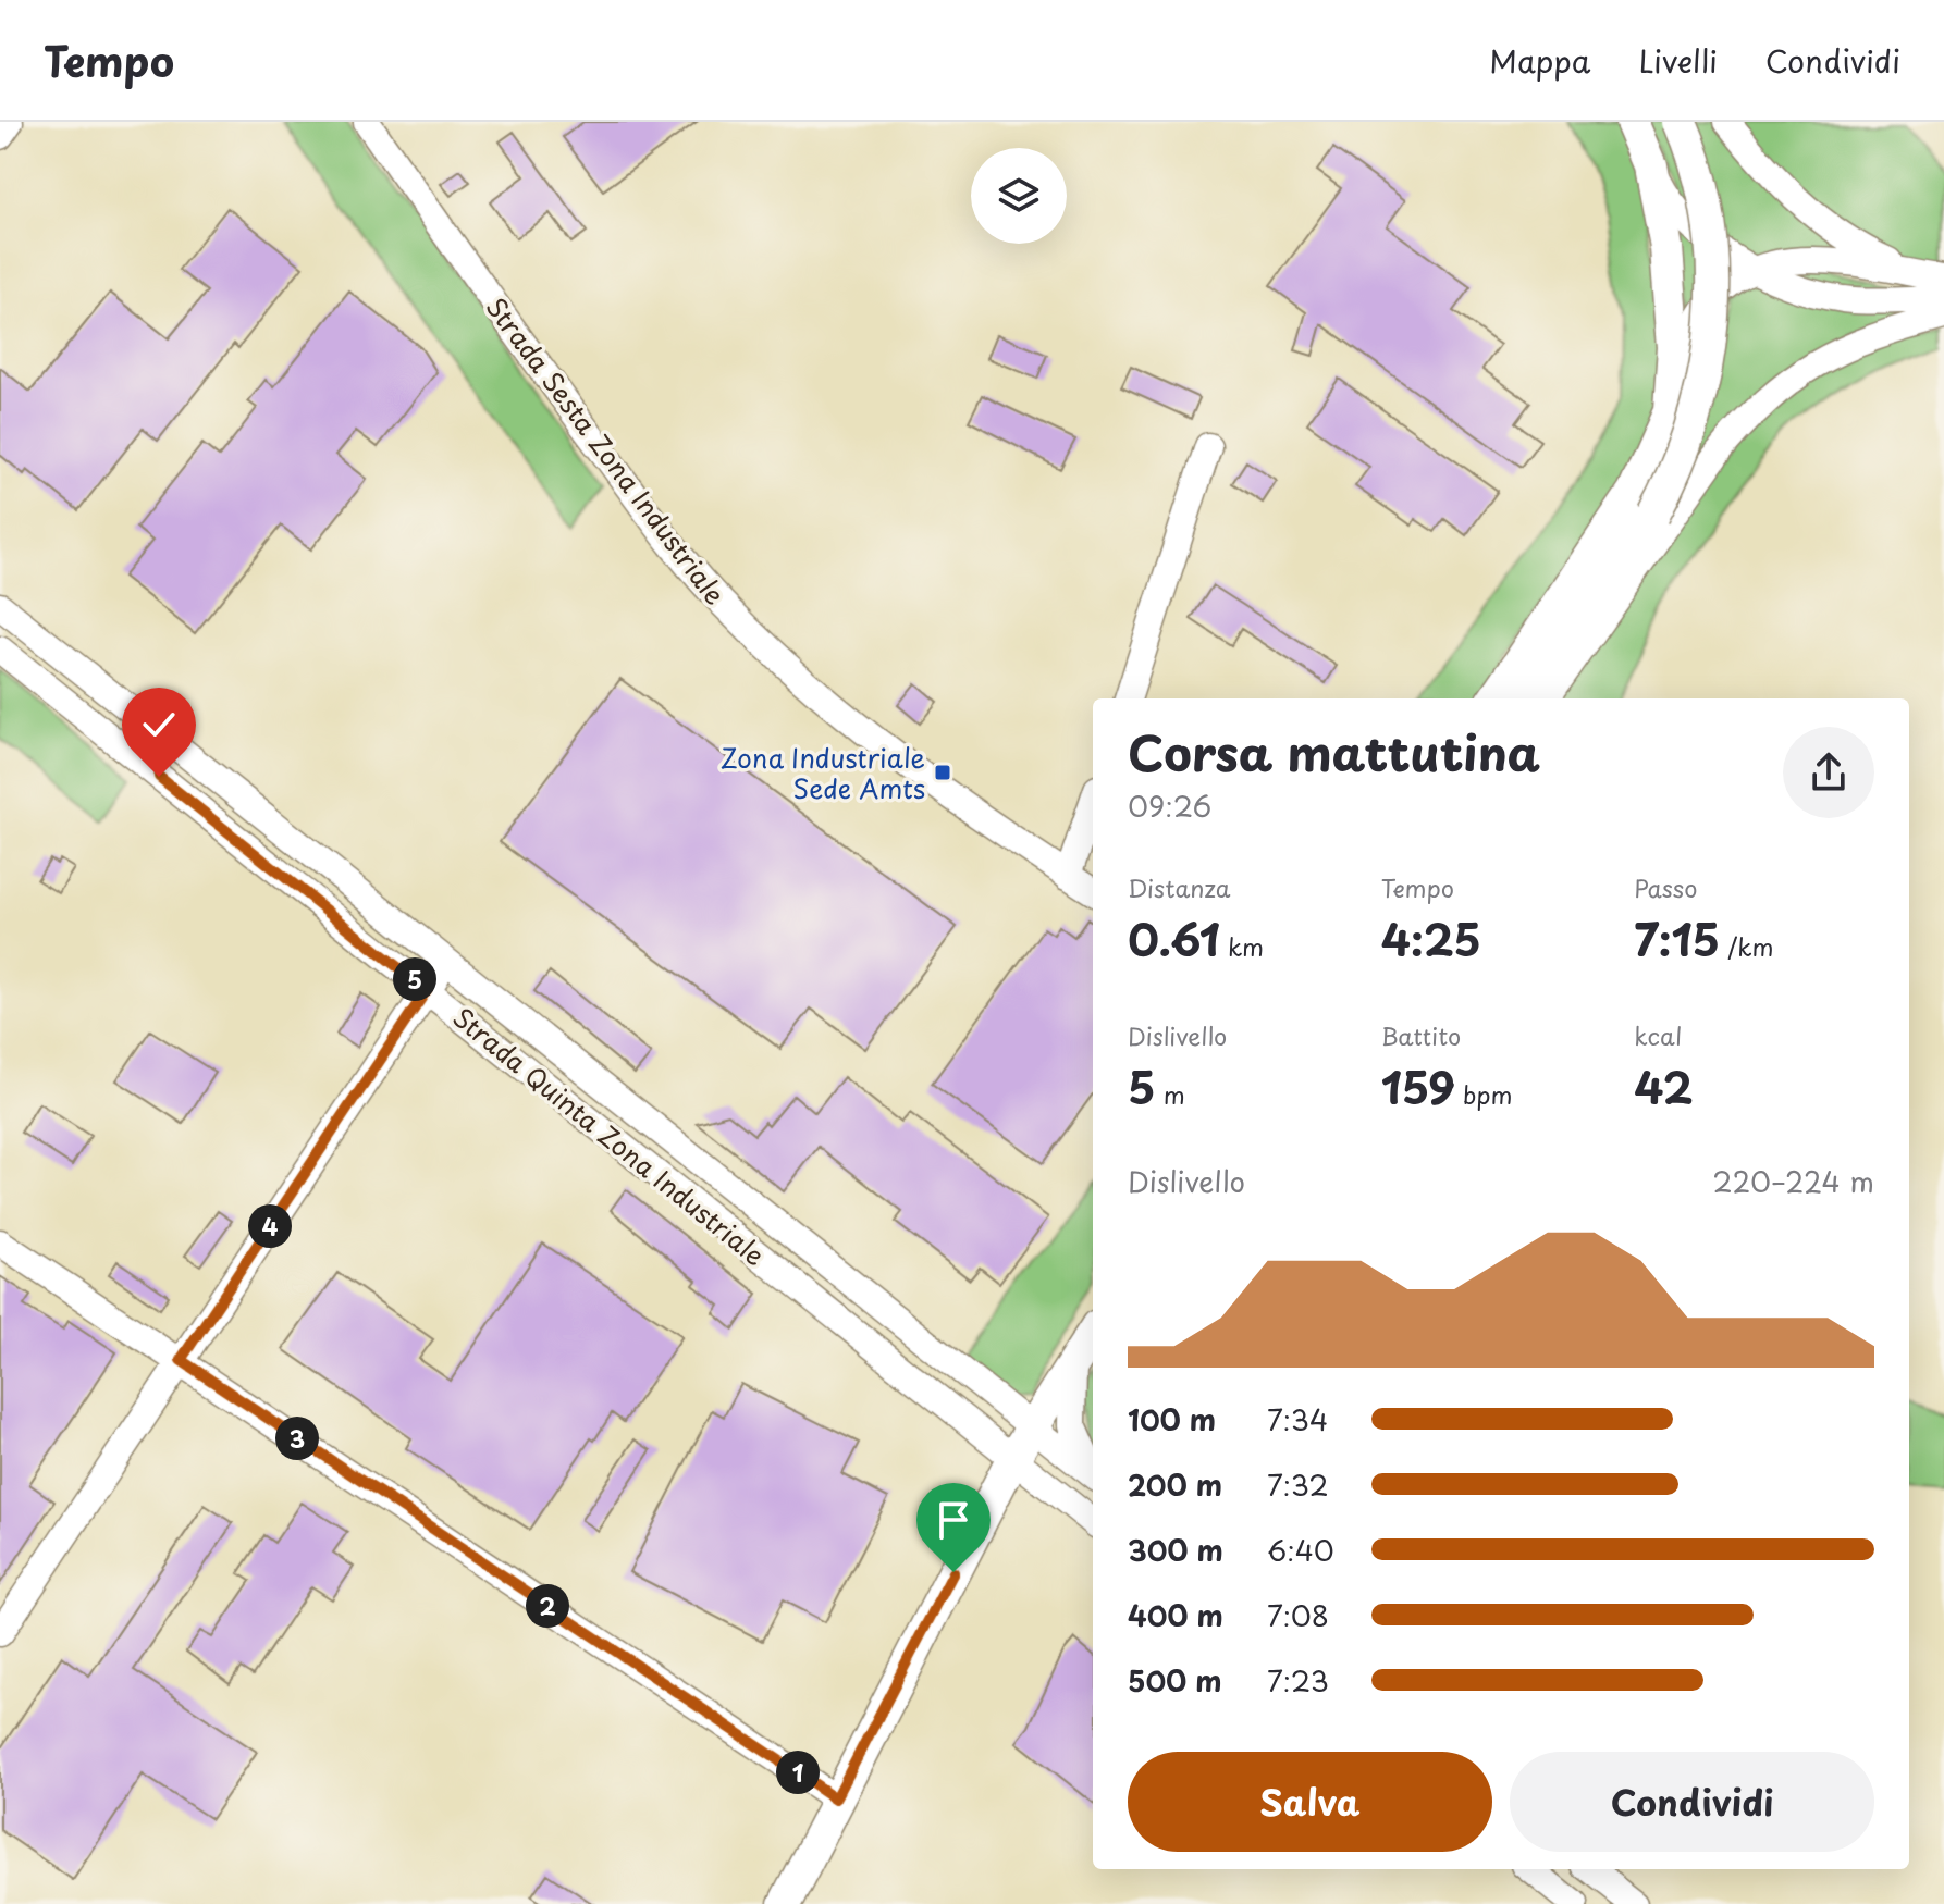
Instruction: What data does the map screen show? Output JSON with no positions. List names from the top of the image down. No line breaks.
{"streets":{"street":["Strada Sesta Zona Industriale","Strada Quinta Zona Industriale"]},"places":{"transit":["Zona Industriale Sede Amts"]},"page":{"header":"Tempo","nav":["Mappa","Livelli","Condividi"],"heading":["Corsa mattutina","09:26"],"stats":[["Distanza","0.61 km"],["Tempo","4:25"],["Passo","7:15 /km"],["Dislivello","5 m"],["Battito","159 bpm"],["kcal","42"]],"pins":["5","4","3","2","1"],"chart":["Dislivello","220–224 m"],"list":[{"name":"100 m","note":"7:34"},{"name":"200 m","note":"7:32"},{"name":"300 m","note":"6:40"},{"name":"400 m","note":"7:08"},{"name":"500 m","note":"7:23"}],"buttons":["Salva","Condividi"]}}
